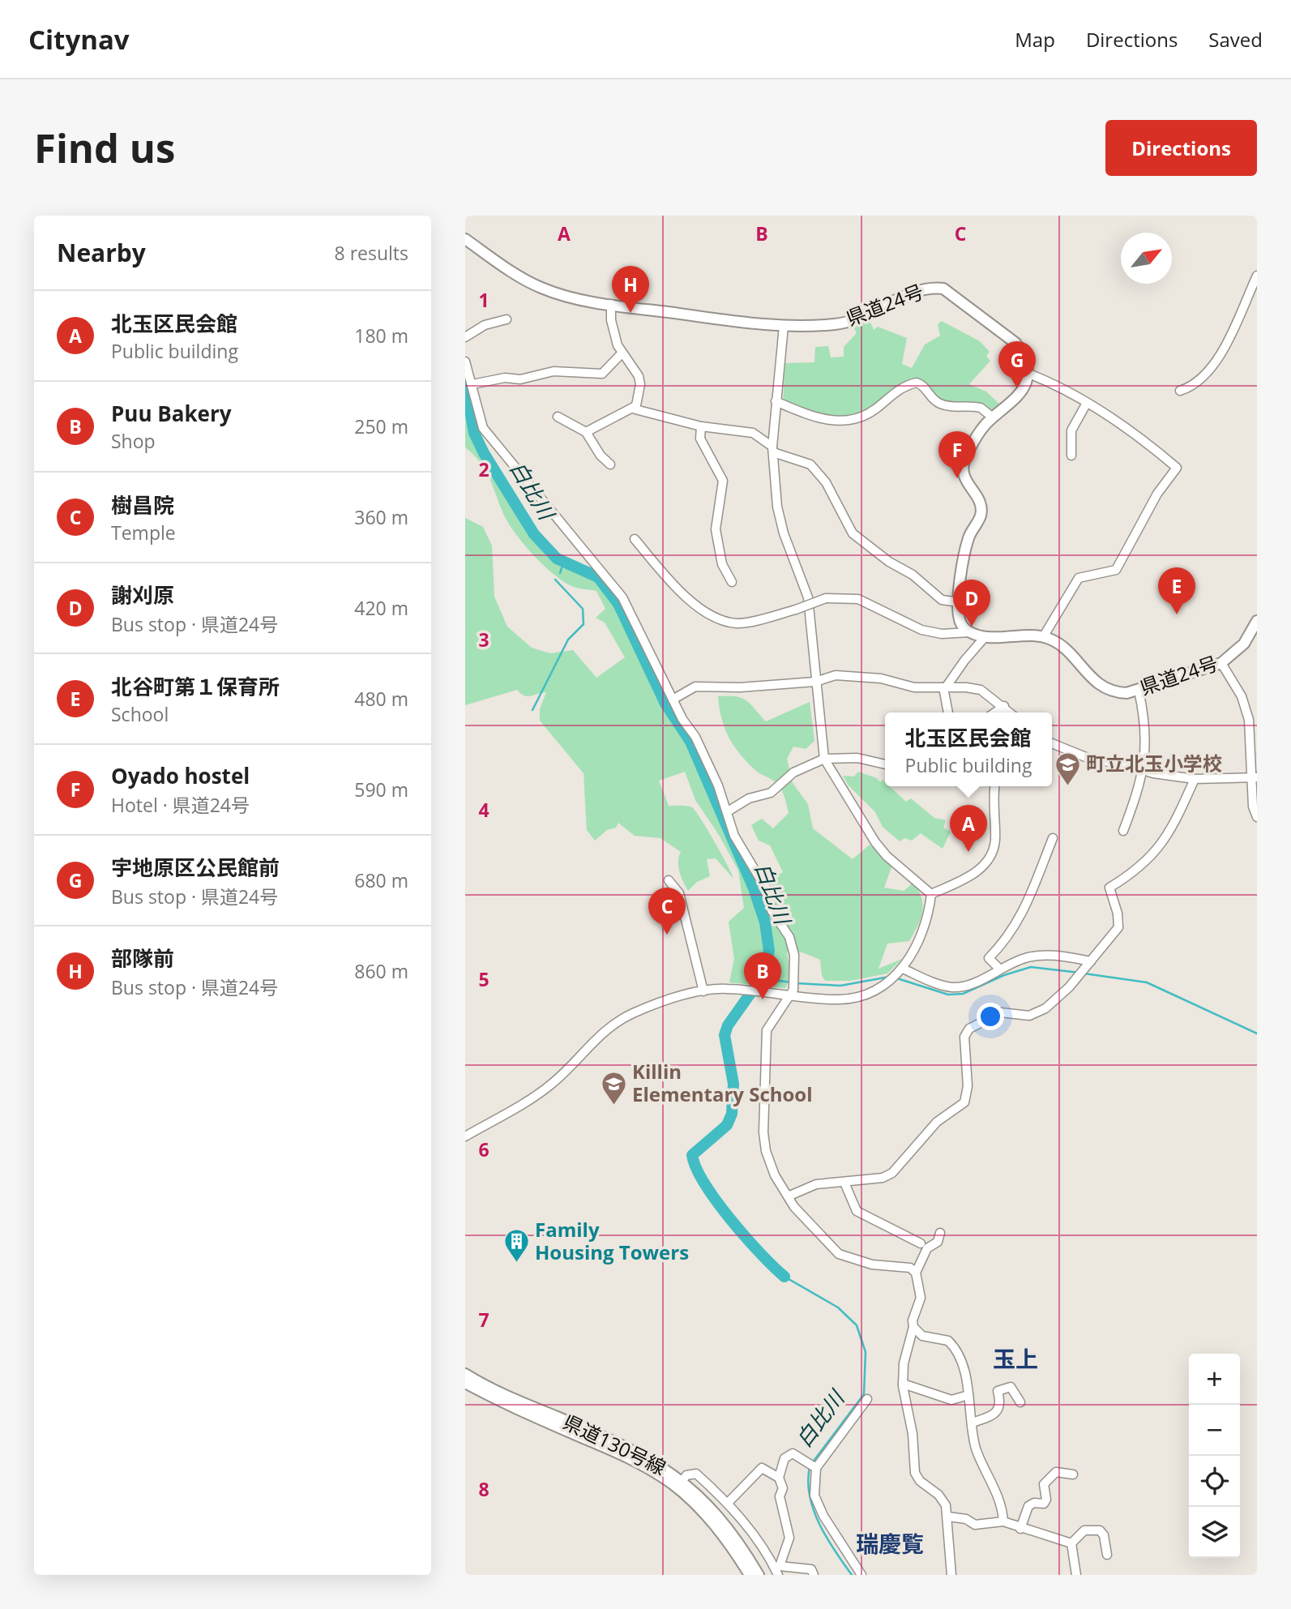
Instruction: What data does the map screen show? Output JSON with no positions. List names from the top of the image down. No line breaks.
{"streets":{"main road":["県道24号","県道130号線"]},"districts":["玉上","瑞慶覧"],"water":["白比川"],"places":{"school or university":["町立北玉小学校","Killin Elementary School"],"building":["Family Housing Towers"]},"north":"top right","page":{"header":"Citynav","nav":["Map","Directions","Saved"],"buttons":"Directions","title":"Find us","heading":["Nearby","8 results"],"pins":["H","G","F","E","D","A","C","B"],"list":[{"mark":"A","name":"北玉区民会館","note":"Public building","value":"180 m"},{"mark":"B","name":"Puu Bakery","note":"Shop","value":"250 m"},{"mark":"C","name":"樹昌院","note":"Temple","value":"360 m"},{"mark":"D","name":"謝刈原","note":"Bus stop · 県道24号","value":"420 m"},{"mark":"E","name":"北谷町第１保育所","note":"School","value":"480 m"},{"mark":"F","name":"Oyado hostel","note":"Hotel · 県道24号","value":"590 m"},{"mark":"G","name":"宇地原区公民館前","note":"Bus stop · 県道24号","value":"680 m"},{"mark":"H","name":"部隊前","note":"Bus stop · 県道24号","value":"860 m"}],"popup":["北玉区民会館","Public building"],"map_buttons":["+","−"]},"grid":{"columns":["A","B","C"],"rows":["1","2","3","4","5","6","7","8"]}}
